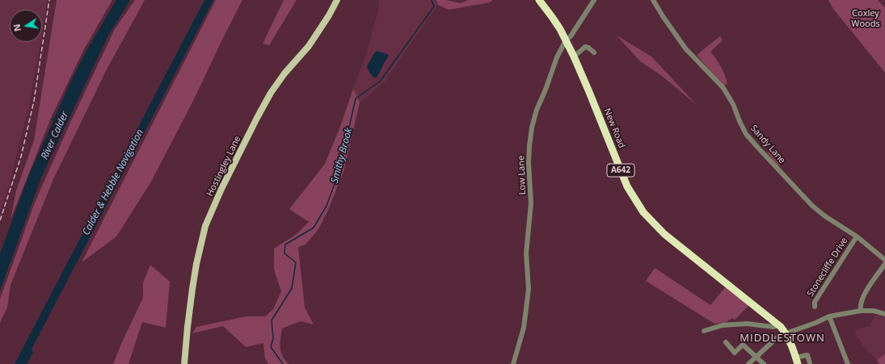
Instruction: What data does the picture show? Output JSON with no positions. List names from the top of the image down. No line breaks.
{"streets":{"highway":["New Road","A642"],"main road":["Hostingley Lane"],"street":["Sandy Lane","Low Lane","Stonecliffe Drive"]},"crossings":[["New Road","Low Lane"],["Sandy Lane","Stonecliffe Drive"]],"districts":["MIDDLESTOWN"],"water":["River Calder","Smithy Brook","Calder & Hebble Navigation"],"parks":["Coxley Woods"],"north":"left"}
